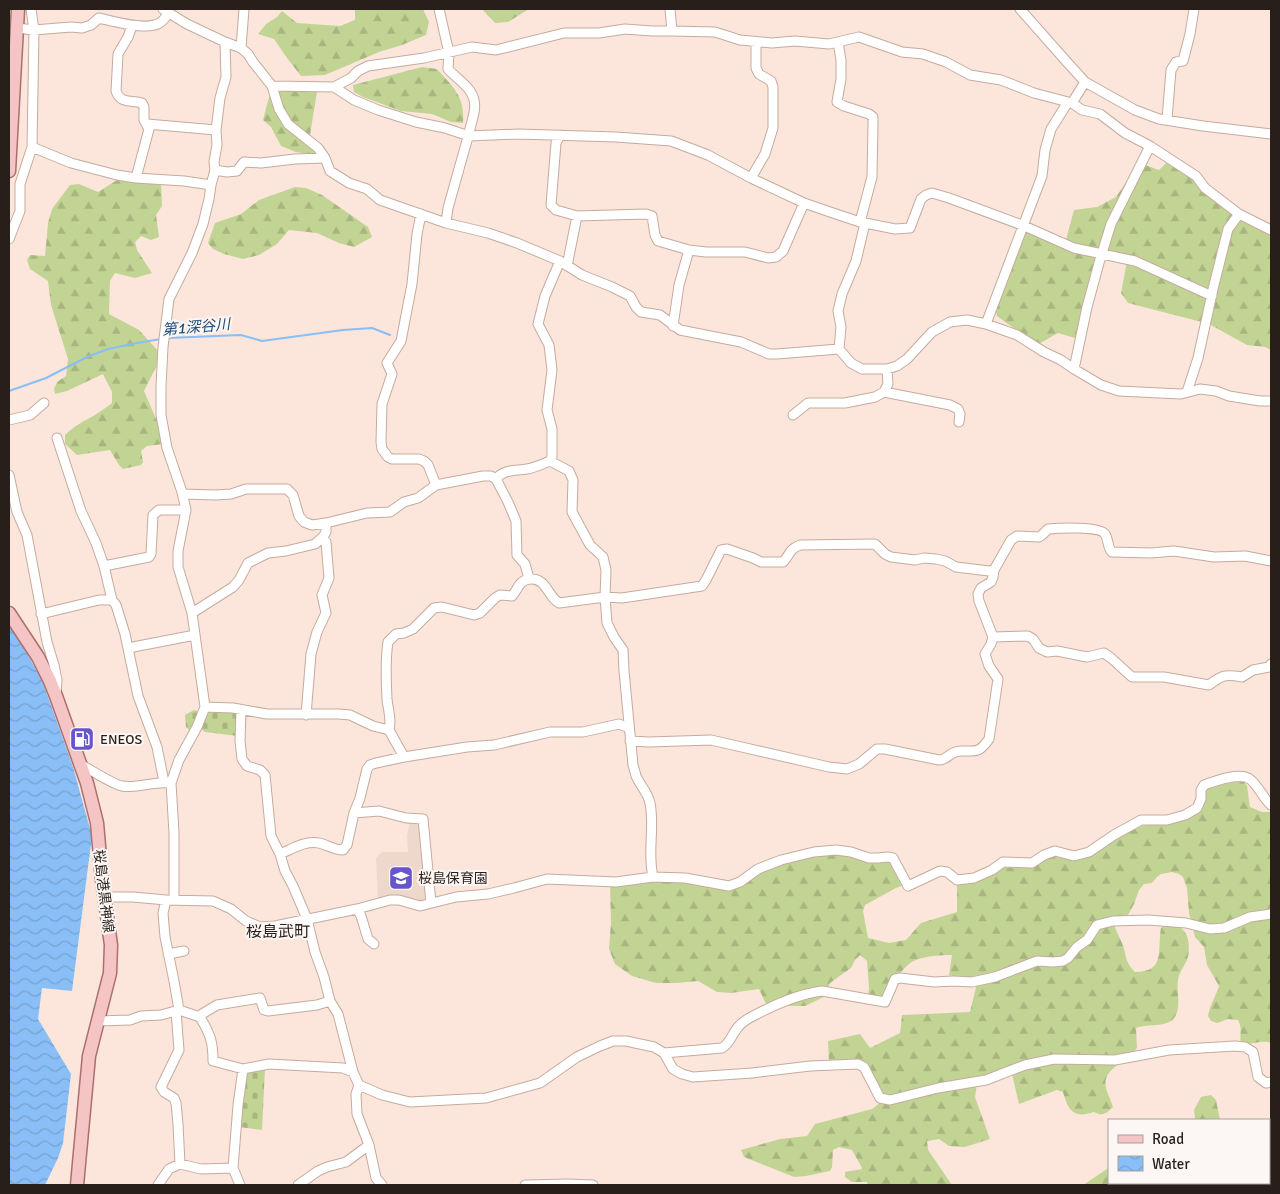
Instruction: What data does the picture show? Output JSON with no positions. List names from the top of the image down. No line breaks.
{"streets":{"main road":["桜島港黒神線"]},"districts":["桜島武町"],"water":["第1深谷川"],"places":{"fuel station":["ENEOS"],"school or university":["桜島保育園"]},"legend":["Road","Water"]}
